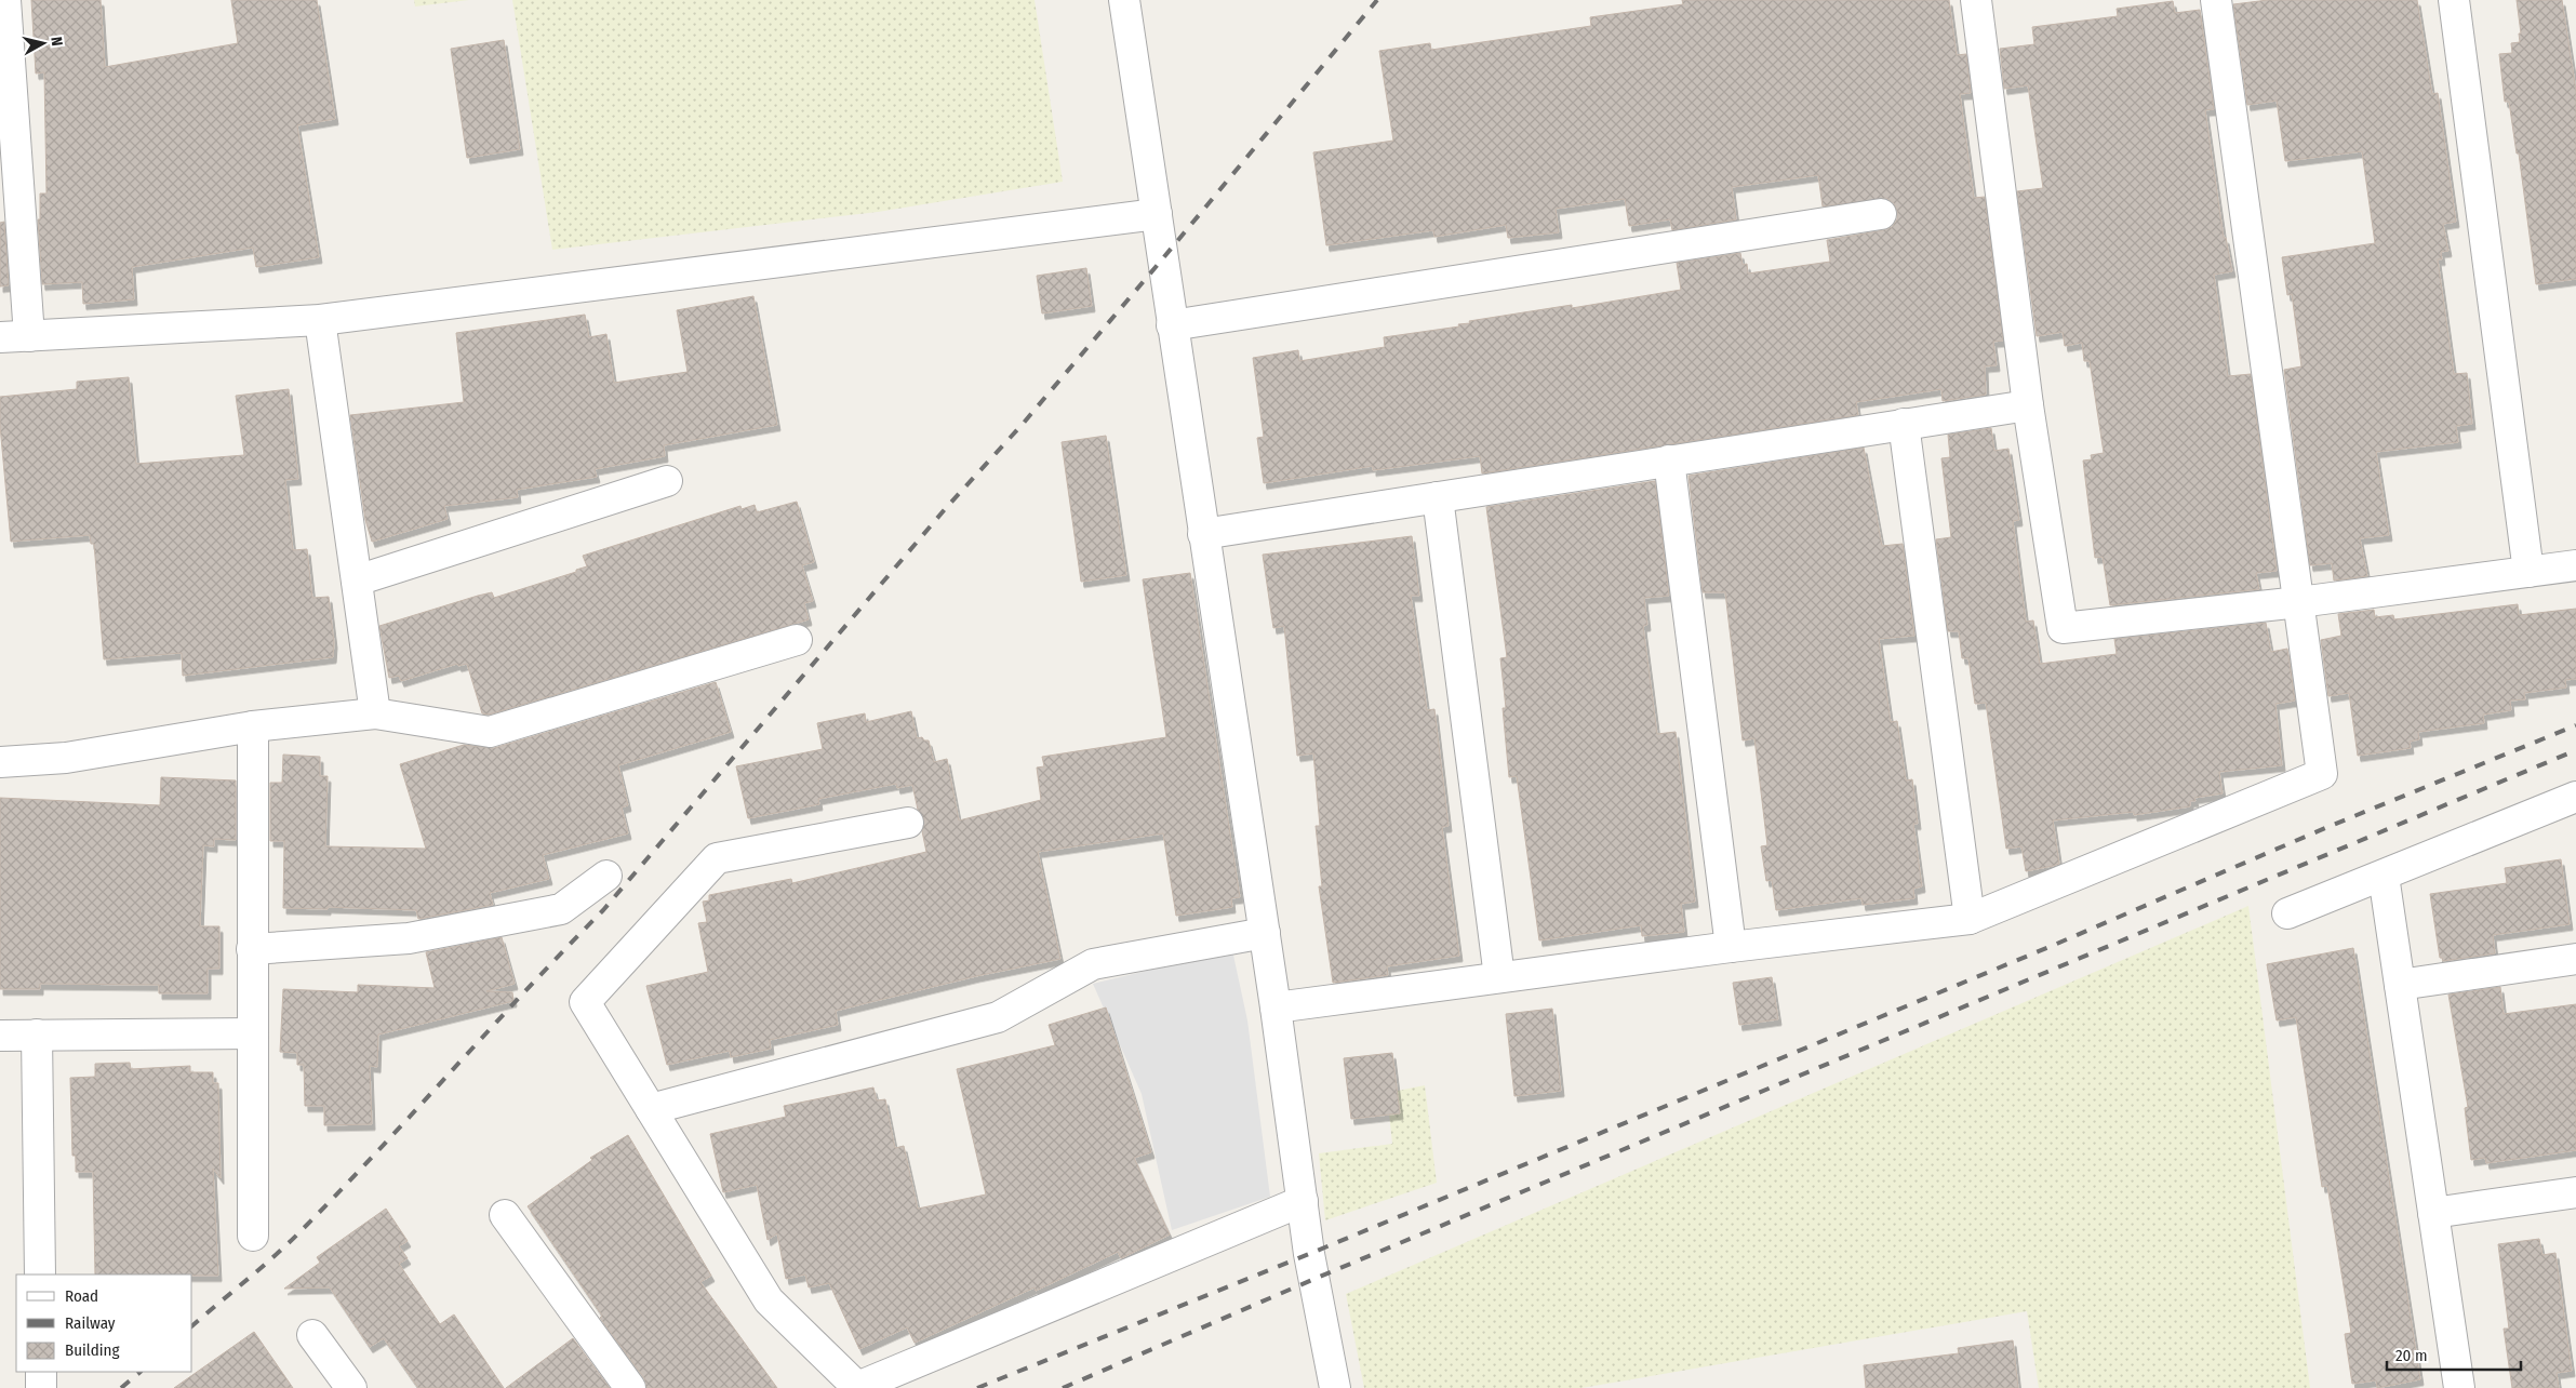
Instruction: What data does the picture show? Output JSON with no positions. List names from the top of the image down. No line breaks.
{"legend":["Road","Railway","Building"],"scale_bar":"20 m","north":"right"}
